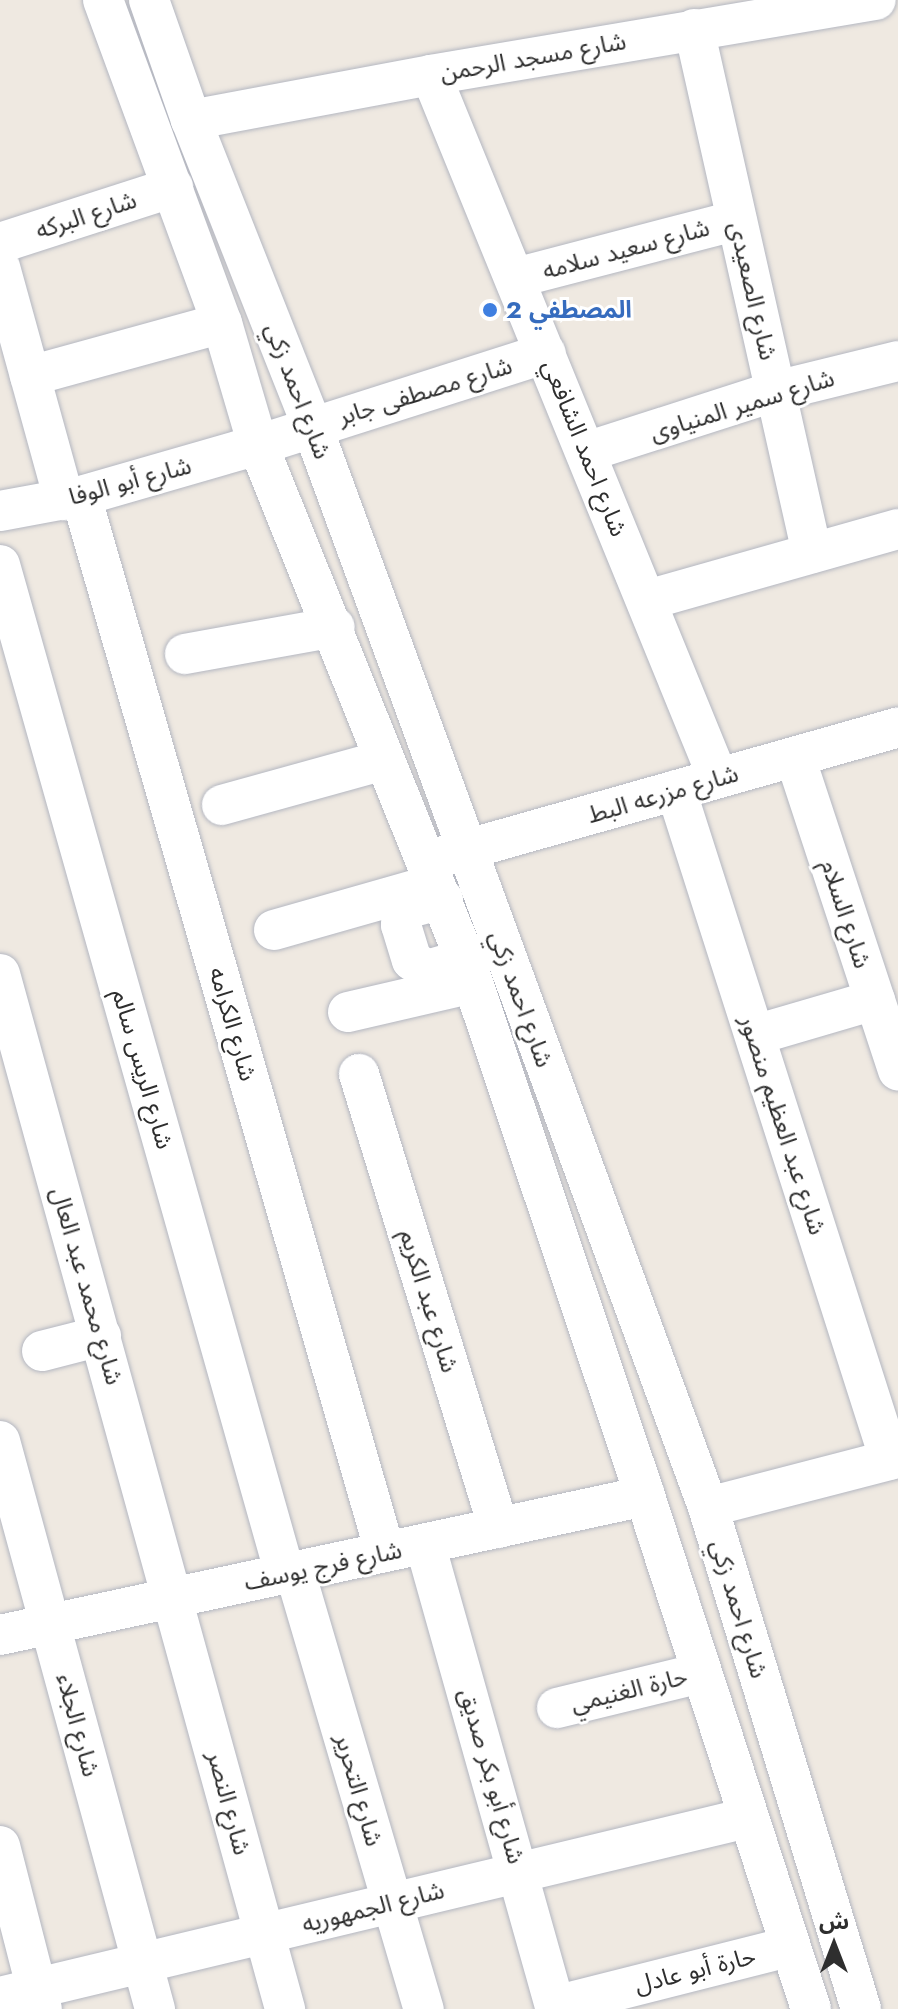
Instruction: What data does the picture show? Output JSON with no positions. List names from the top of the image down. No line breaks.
{"streets":{"street":["شارع مسجد الرحمن","شارع البركه","شارع سعيد سلامه","شارع الصعيدى","شارع احمد زكي","شارع مصطفى جابر","شارع سمير المنياوى","شارع احمد الشافعي","شارع أبو الوفا","شارع مزرعه البط","شارع السلام","شارع الكرامه","شارع الريس سالم","شارع عبد العظيم منصور","شارع محمد عبد العال","شارع عبد الكريم","شارع فرج يوسف","حارة الغنيمي","شارع الجلاء","شارع أبو بكر صديق","شارع التحرير","شارع النصر","شارع الجمهوريه","حارة أبو عادل"]},"crossings":[["شارع مسجد الرحمن","شارع الصعيدى"],["شارع مسجد الرحمن","شارع احمد زكي"],["شارع مسجد الرحمن","شارع احمد الشافعي"],["شارع البركه","شارع احمد زكي"],["شارع سعيد سلامه","شارع الصعيدى"],["شارع سعيد سلامه","شارع احمد الشافعي"],["شارع الصعيدى","شارع سمير المنياوى"],["شارع احمد زكي","شارع مصطفى جابر"],["شارع احمد زكي","شارع أبو الوفا"],["شارع احمد زكي","شارع مزرعه البط"],["شارع احمد زكي","شارع فرج يوسف"],["شارع احمد زكي","حارة الغنيمي"],["شارع احمد زكي","شارع الجمهوريه"],["شارع احمد زكي","حارة أبو عادل"],["شارع مصطفى جابر","شارع احمد الشافعي"],["شارع مصطفى جابر","شارع أبو الوفا"],["شارع سمير المنياوى","شارع احمد الشافعي"],["شارع احمد الشافعي","شارع مزرعه البط"],["شارع أبو الوفا","شارع الكرامه"],["شارع مزرعه البط","شارع السلام"],["شارع مزرعه البط","شارع عبد العظيم منصور"],["شارع الكرامه","شارع فرج يوسف"],["شارع الريس سالم","شارع فرج يوسف"],["شارع الريس سالم","شارع التحرير"],["شارع محمد عبد العال","شارع فرج يوسف"],["شارع محمد عبد العال","شارع النصر"],["شارع عبد الكريم","شارع فرج يوسف"],["شارع فرج يوسف","شارع الجلاء"],["شارع فرج يوسف","شارع أبو بكر صديق"],["شارع فرج يوسف","شارع التحرير"],["شارع فرج يوسف","شارع النصر"],["شارع الجلاء","شارع الجمهوريه"],["شارع أبو بكر صديق","شارع الجمهوريه"],["شارع أبو بكر صديق","حارة أبو عادل"],["شارع التحرير","شارع الجمهوريه"],["شارع النصر","شارع الجمهوريه"]],"places":["المصطفي 2"],"north":"top"}
